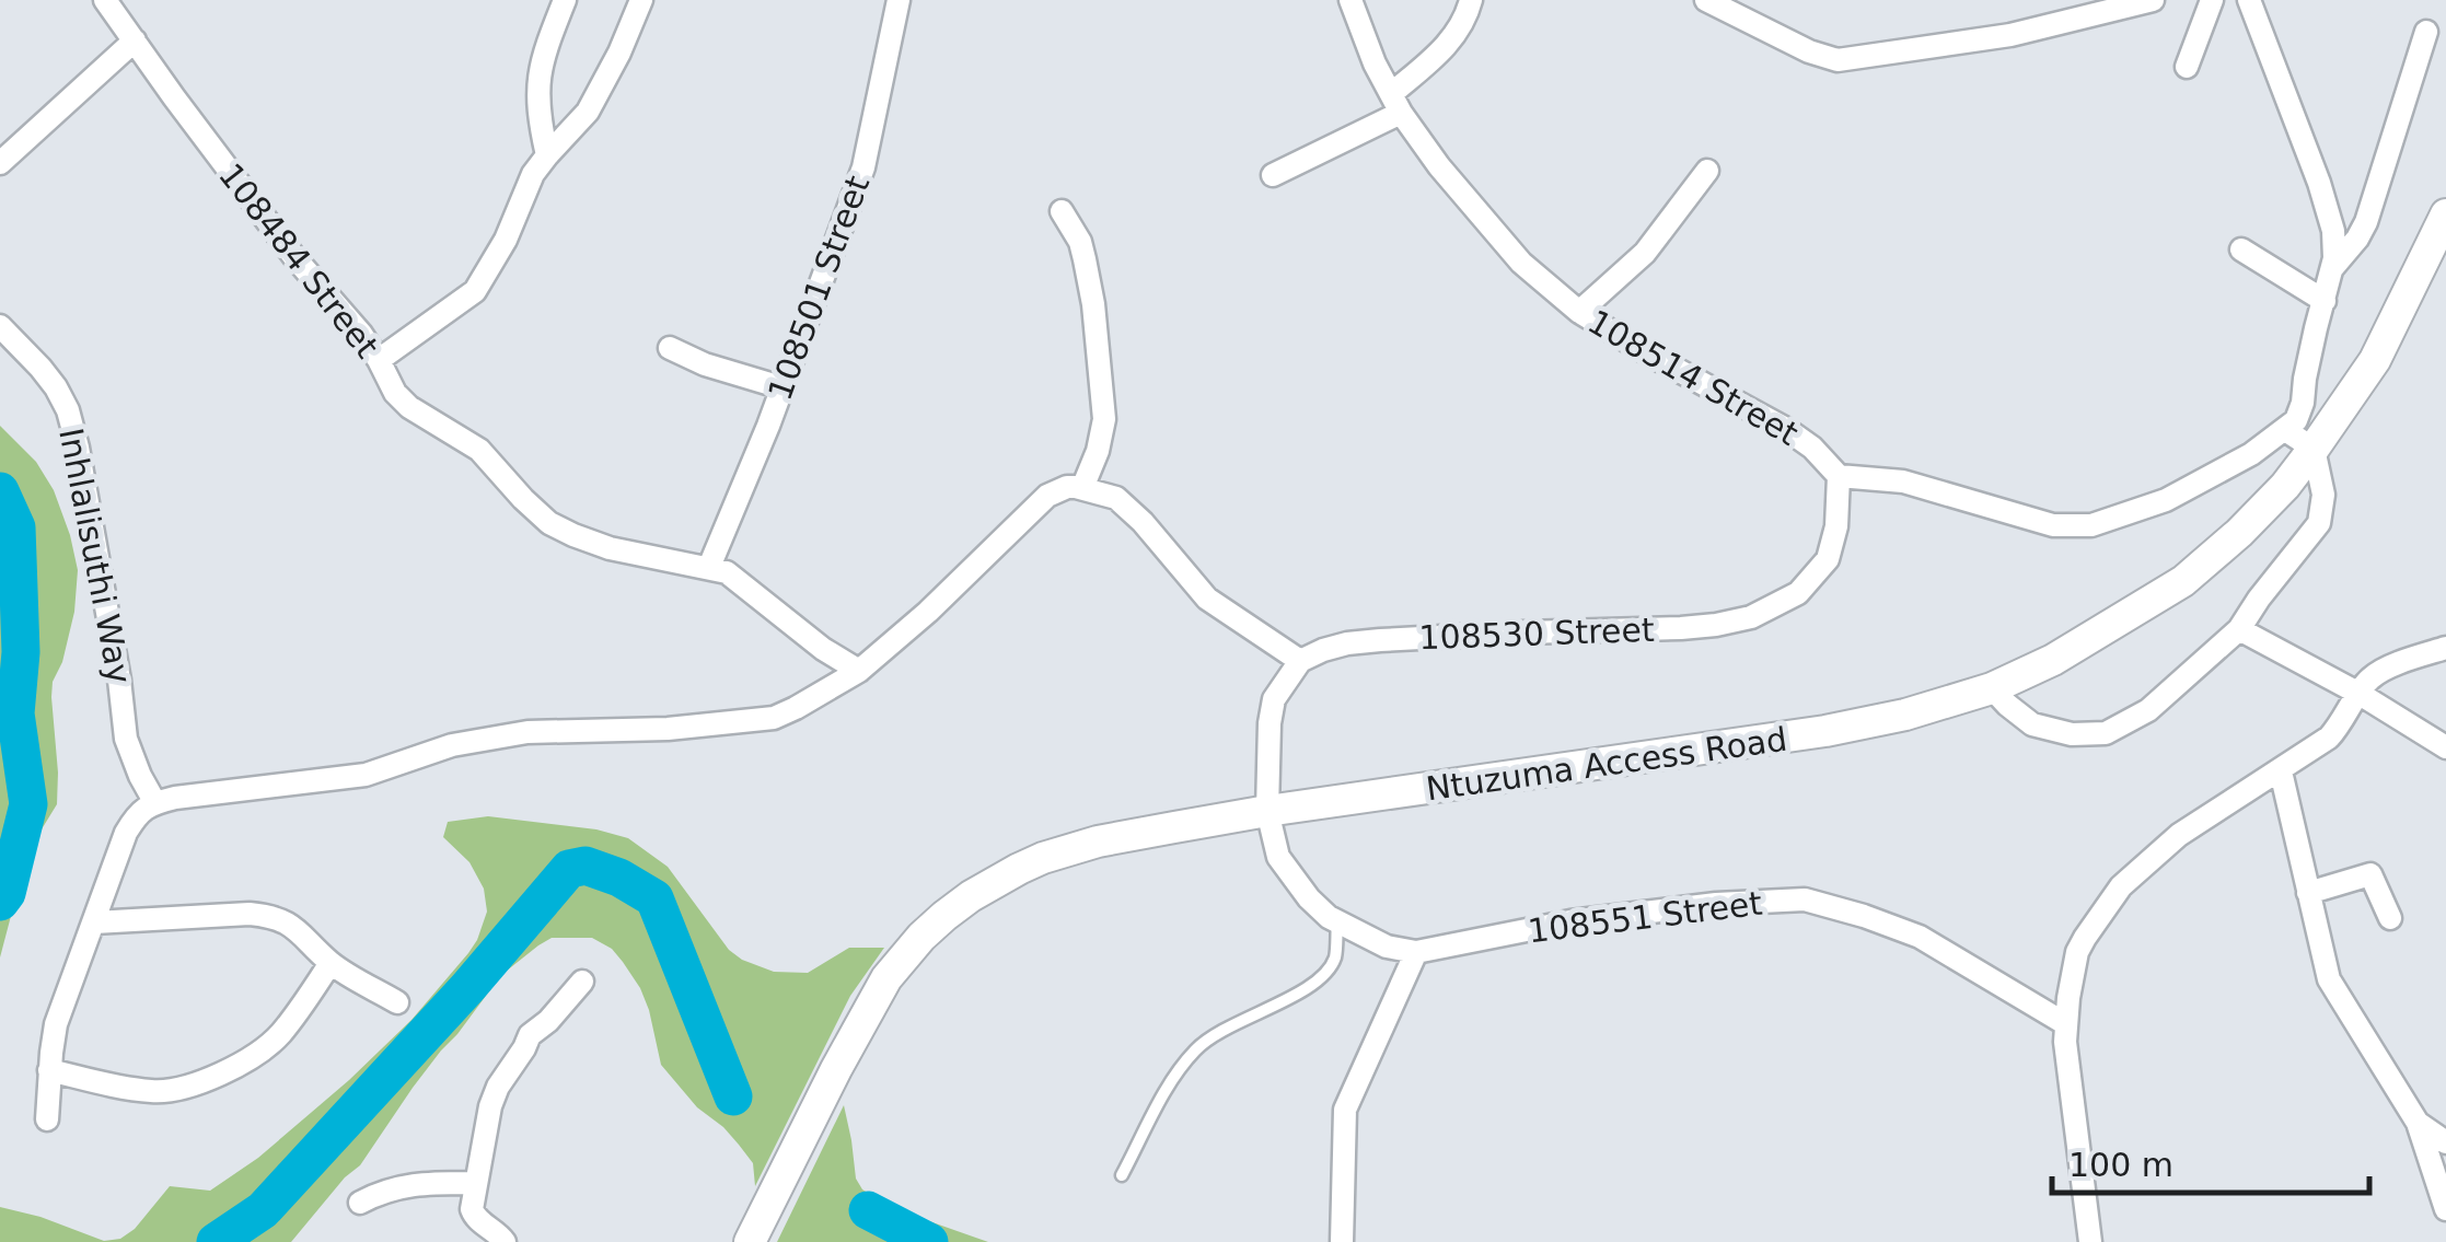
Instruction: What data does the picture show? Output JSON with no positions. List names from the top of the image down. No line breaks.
{"streets":{"street":["108484 Street","108501 Street","108514 Street","Inhlalisuthi Way","108530 Street","Ntuzuma Access Road","108551 Street"]},"crossings":[["108484 Street","108501 Street"],["108514 Street","108530 Street"],["Ntuzuma Access Road","108551 Street"]],"scale_bar":"100 m"}
